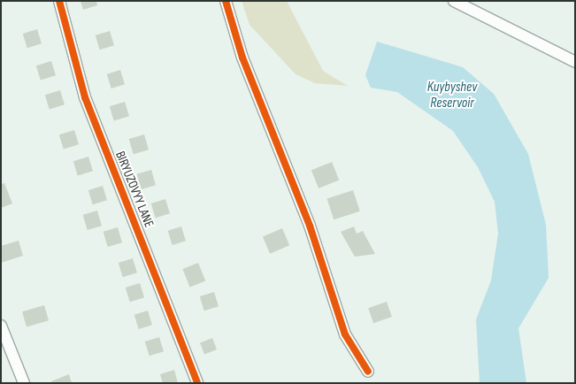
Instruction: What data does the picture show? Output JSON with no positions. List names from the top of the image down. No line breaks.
{"streets":{"street":["BIRYUZOVYY LANE"]},"water":["Kuybyshev Reservoir"]}
